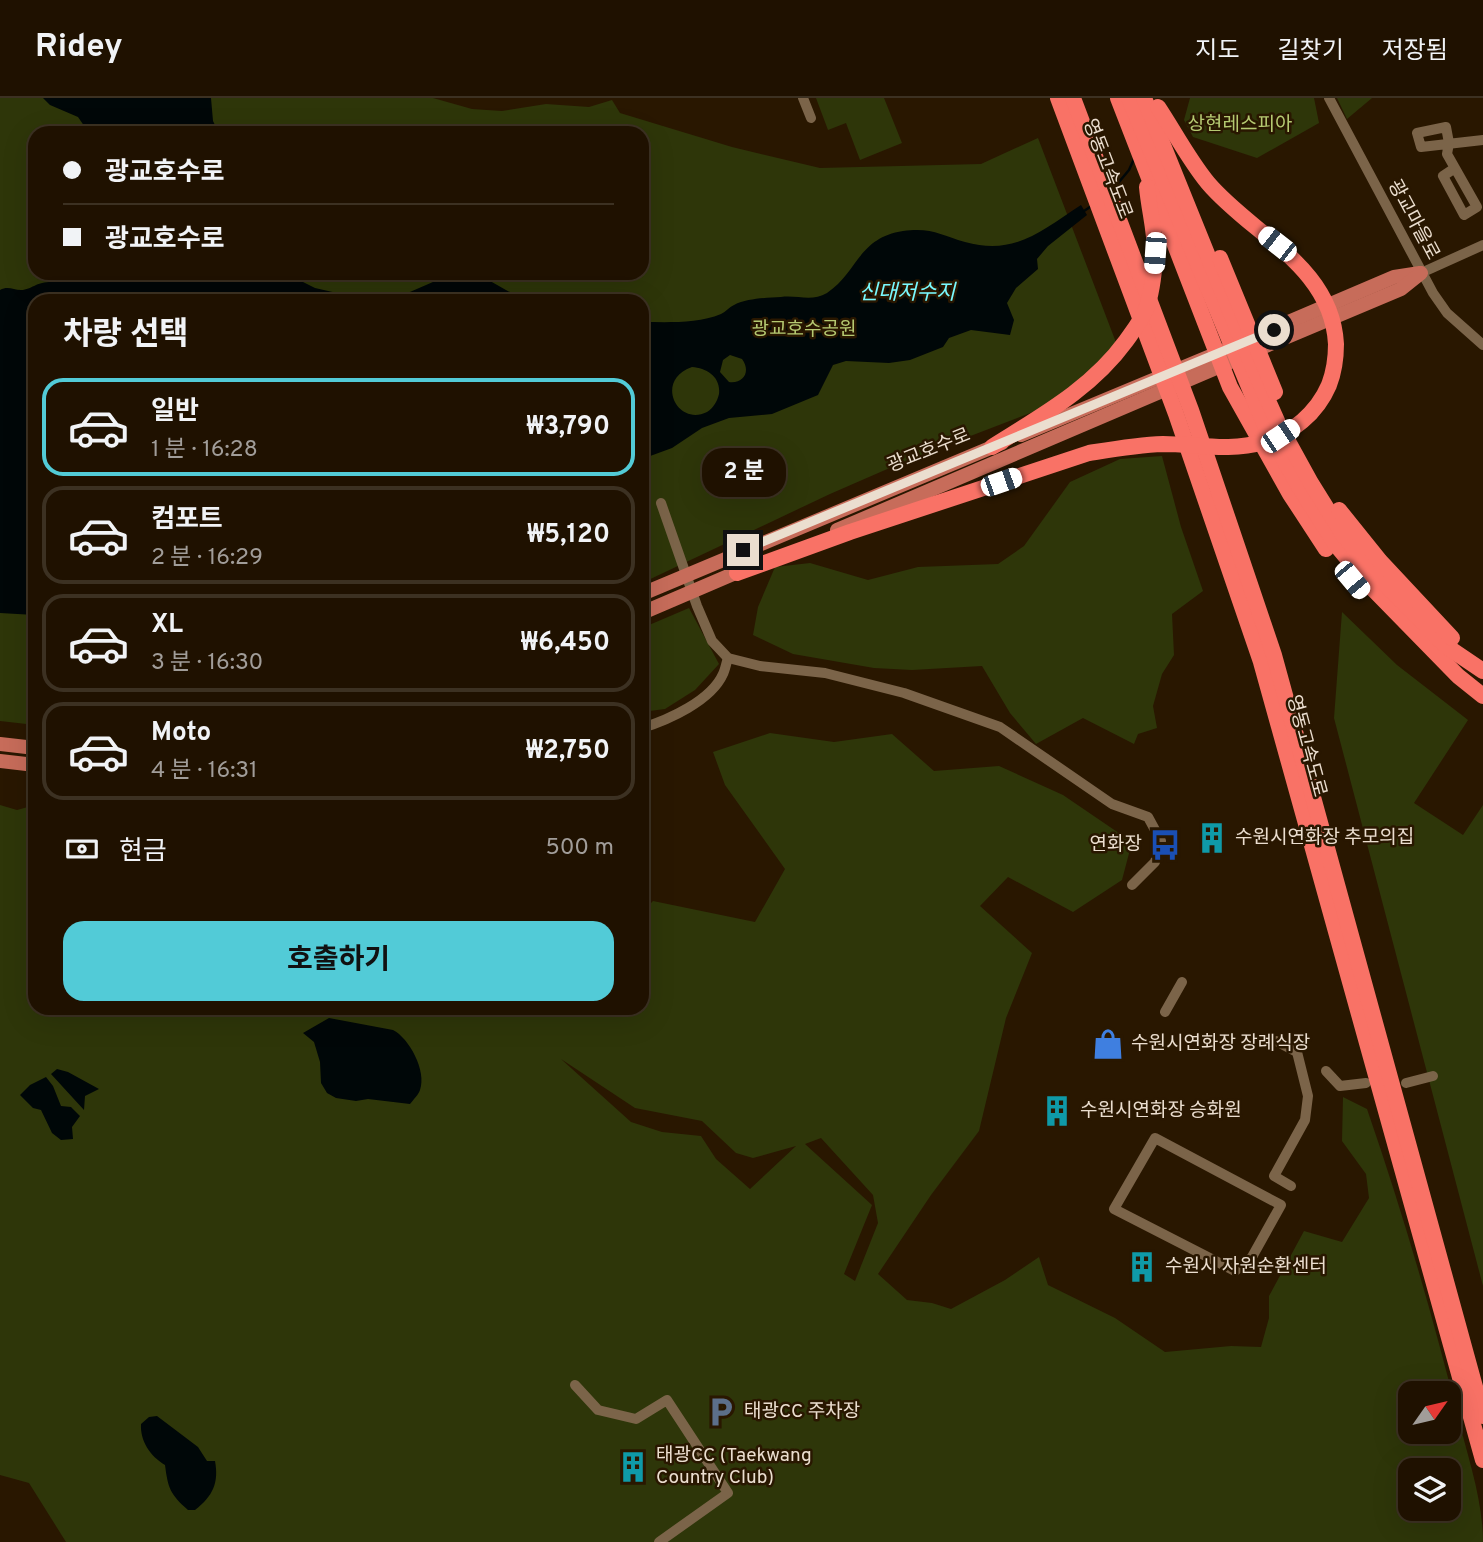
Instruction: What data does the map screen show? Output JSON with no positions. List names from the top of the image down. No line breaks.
{"streets":{"highway":["영동고속도로"],"main road":["광교호수로"],"street":["광교마을로"]},"crossings":[["광교마을로","광교호수로"]],"water":["신대저수지"],"parks":["상현레스피아","광교호수공원"],"places":{"building":["수원시연화장 추모의집","수원시연화장 승화원","수원시 자원순환센터","태광CC (Taekwang Country Club)"],"bus stop":["연화장"],"shop":["수원시연화장 장례식장"],"parking":["태광CC 주차장"]},"north":"top right","page":{"header":"Ridey","nav":["지도","길찾기","저장됨"],"banner":["광교호수로","광교호수로"],"heading":"차량 선택","list":[{"name":"일반","note":"1 분 · 16:28","value":"₩3,790"},{"name":"컴포트","note":"2 분 · 16:29","value":"₩5,120"},{"name":"XL","note":"3 분 · 16:30","value":"₩6,450"},{"name":"Moto","note":"4 분 · 16:31","value":"₩2,750"}],"bubble":"2 분","pay":["현금","500 m"],"buttons":"호출하기"}}
